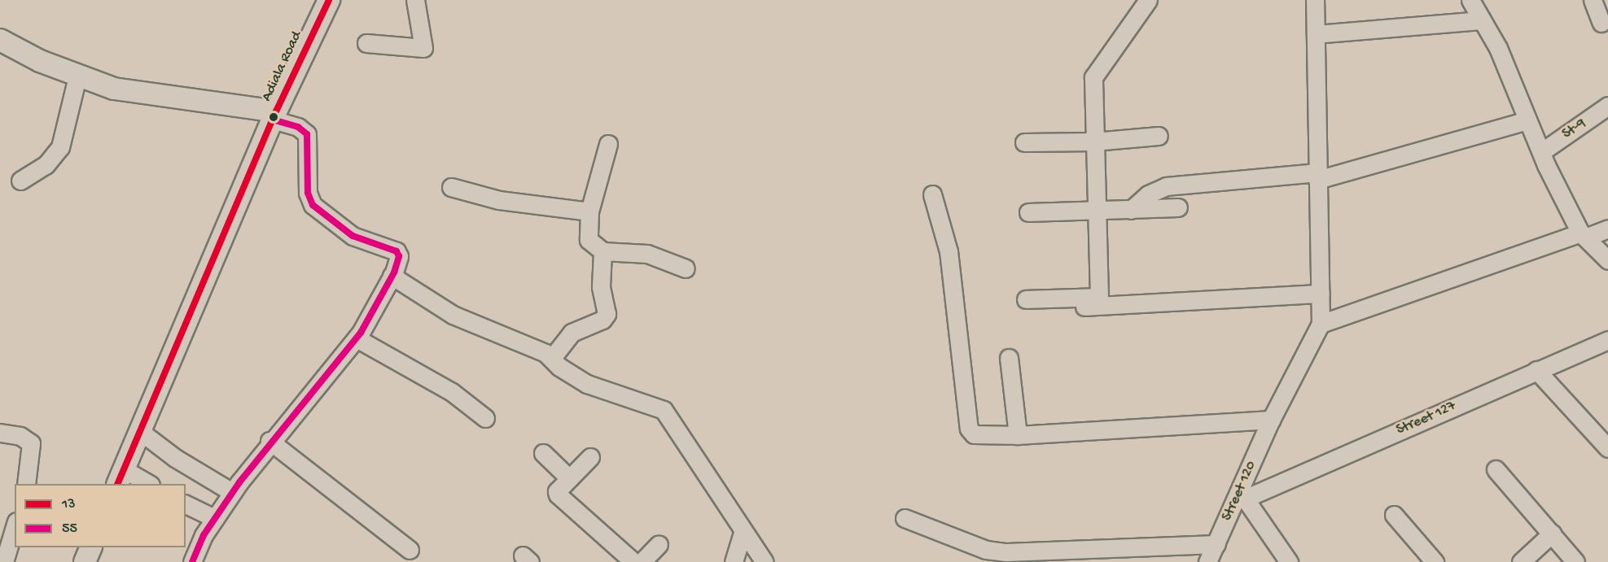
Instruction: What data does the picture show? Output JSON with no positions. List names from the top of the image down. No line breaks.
{"streets":{"main road":["Adiala Road"],"street":["St-9","Street 127","Street 120"]},"crossings":[["Street 127","Street 120"]],"lines":["transit line 13","transit line 55"],"legend":["13","55"]}
